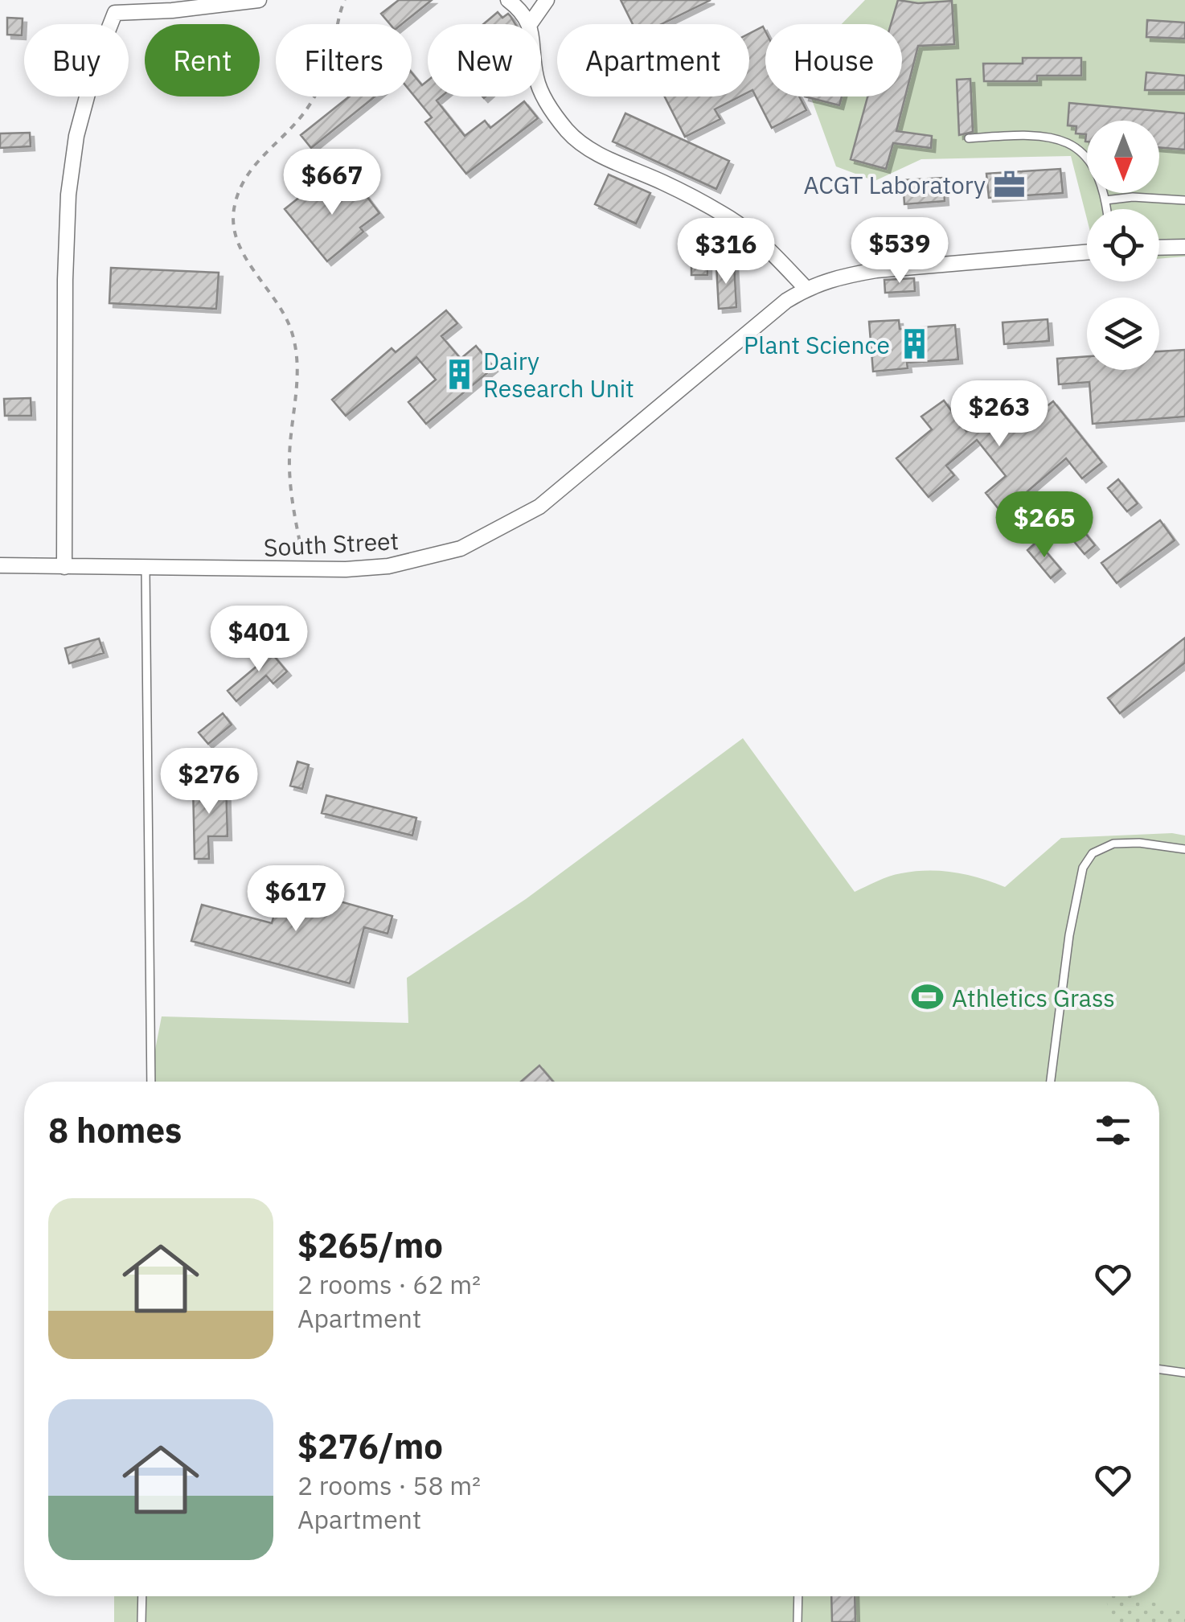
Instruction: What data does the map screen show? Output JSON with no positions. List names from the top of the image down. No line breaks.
{"streets":{"street":["South Street"]},"places":{"office":["ACGT Laboratory"],"building":["Plant Science","Dairy Research Unit"],"sports":["Athletics Grass"]},"north":"bottom","page":{"chip":["Buy","Rent","Filters","New","Apartment","House"],"price":["$667","$539","$316","$263","$265","$401","$276","$617"],"heading":"8 homes","list":[{"name":"$265/mo","note":"2 rooms · 62 m² · Apartment"},{"name":"$276/mo","note":"2 rooms · 58 m² · Apartment"}]}}
